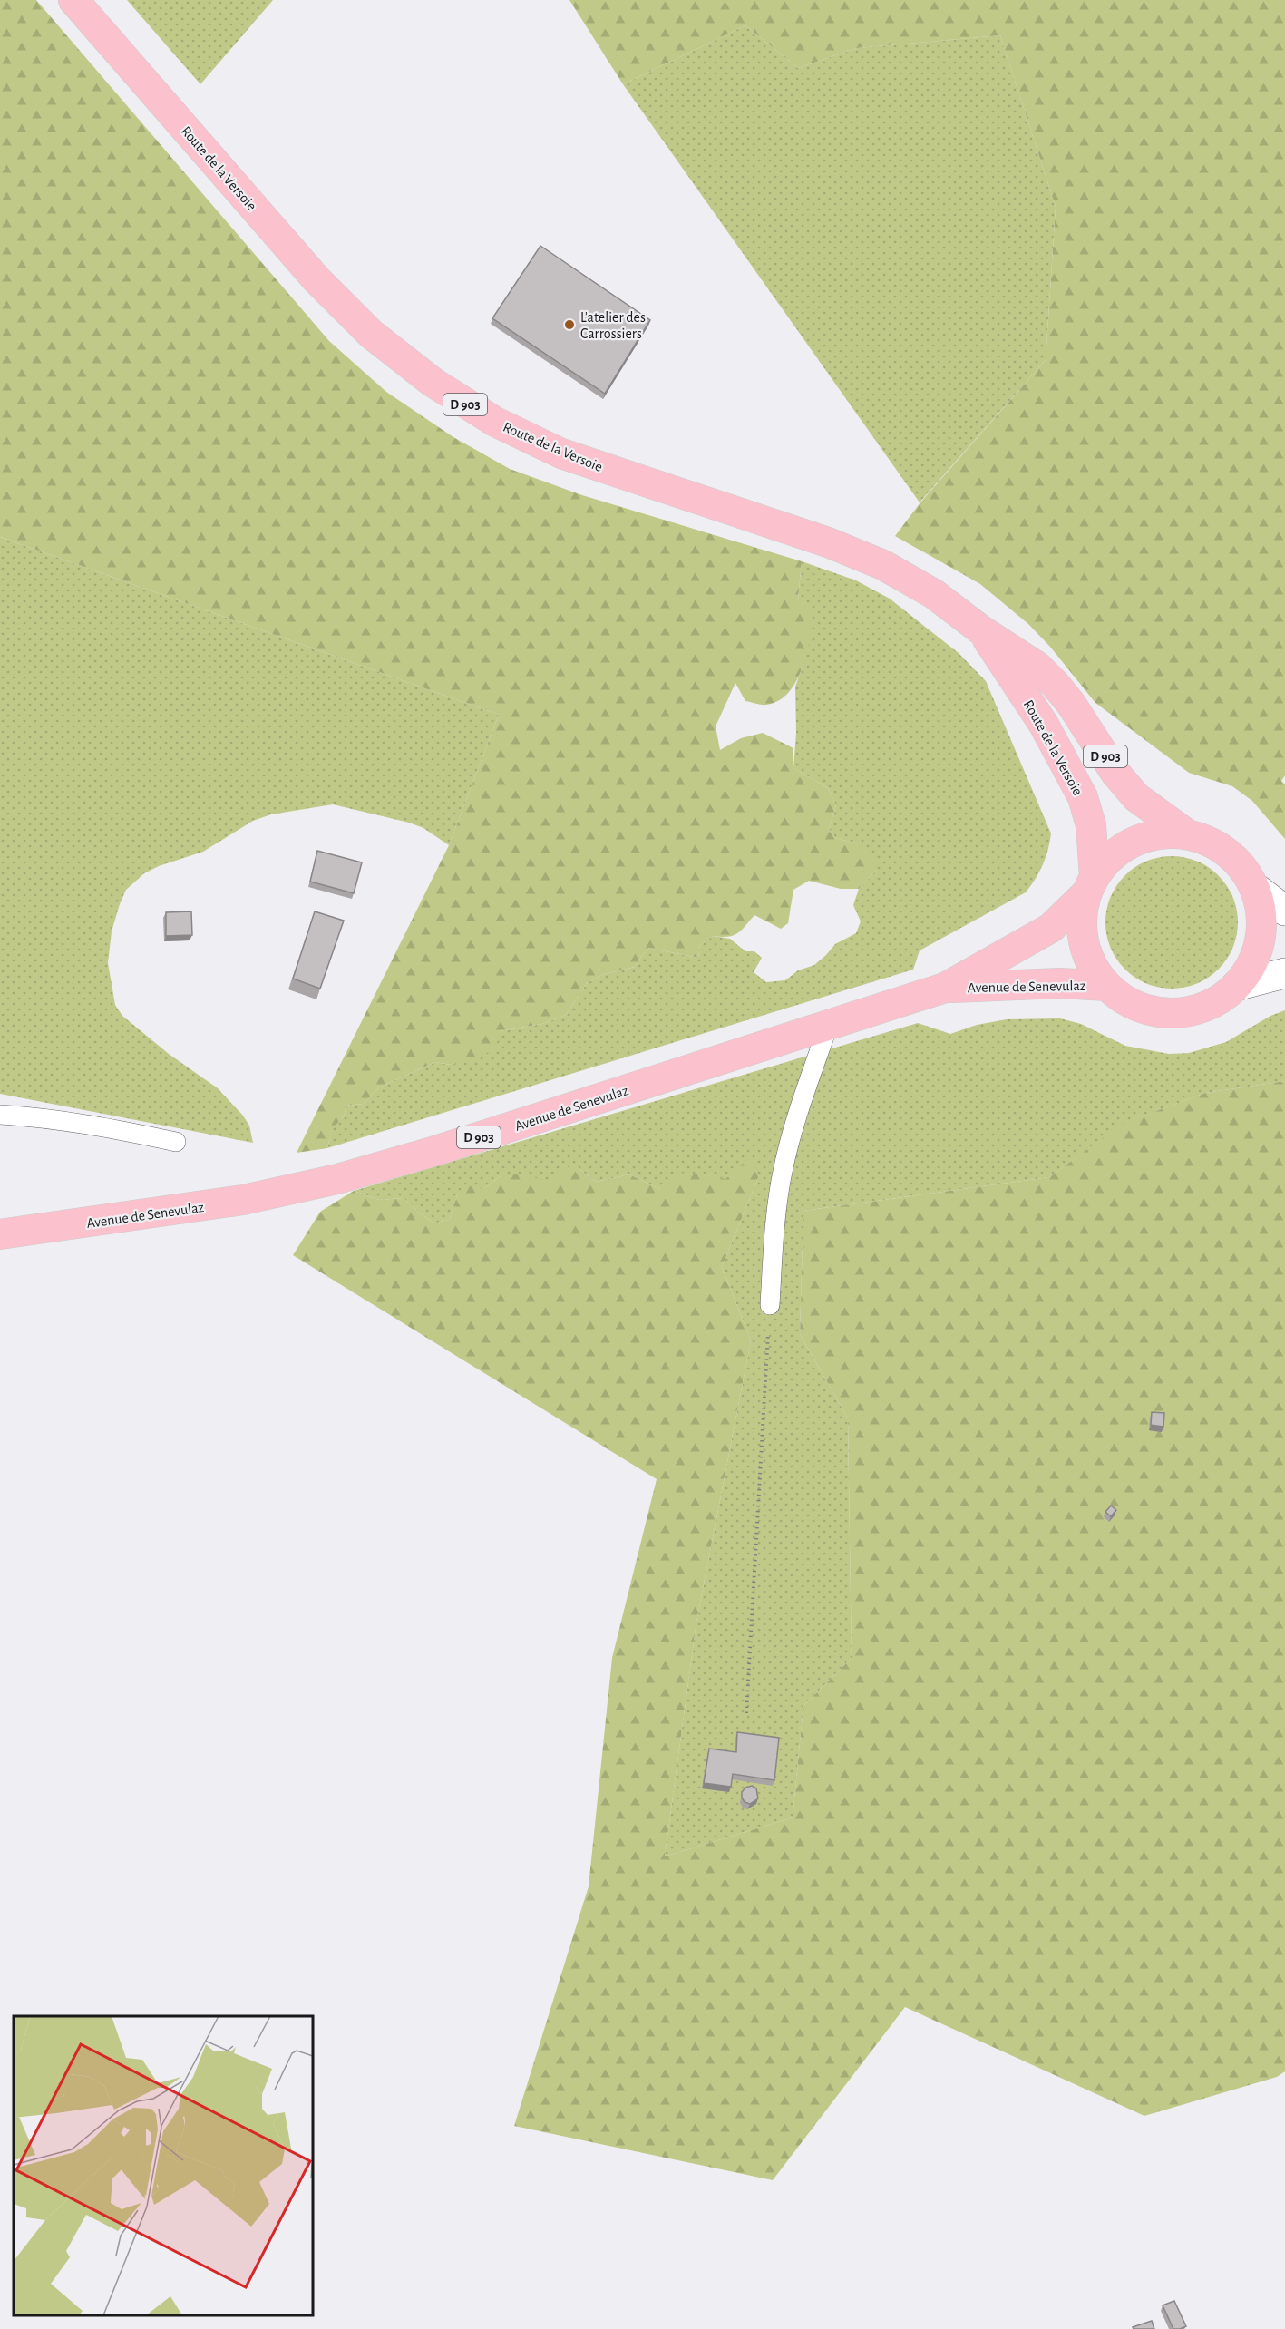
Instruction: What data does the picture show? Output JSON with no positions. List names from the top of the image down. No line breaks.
{"streets":{"main road":["Route de la Versoie","D 903","Avenue de Senevulaz"]},"crossings":[["Route de la Versoie","Avenue de Senevulaz"]],"places":["L'atelier des Carrossiers"]}
